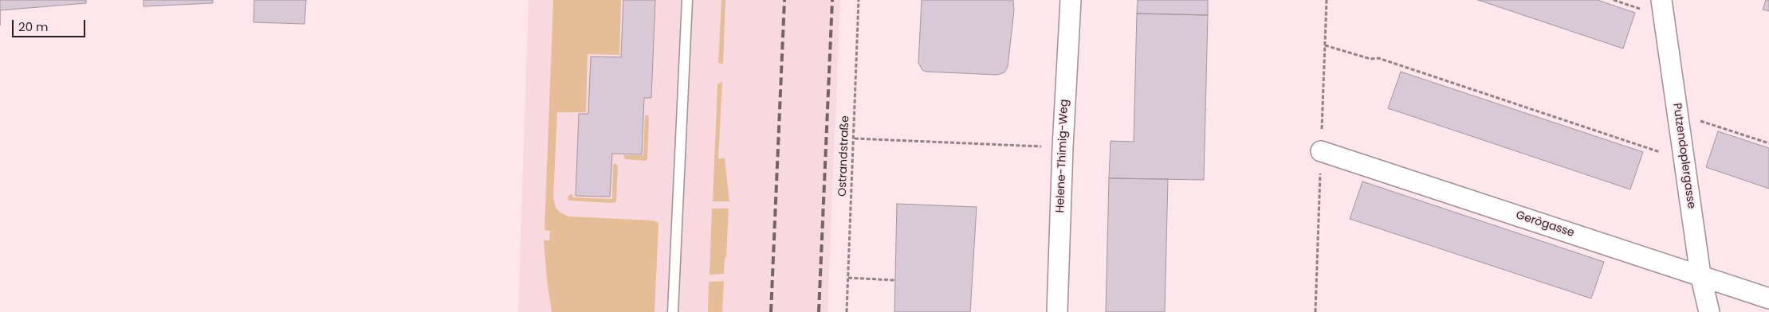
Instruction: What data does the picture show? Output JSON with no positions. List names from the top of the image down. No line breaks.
{"streets":{"street":["Helene-Thimig-Weg","Putzendoplergasse","Gerögasse"],"path":["Ostrandstraße"]},"crossings":[["Putzendoplergasse","Gerögasse"]],"scale_bar":"20 m"}
